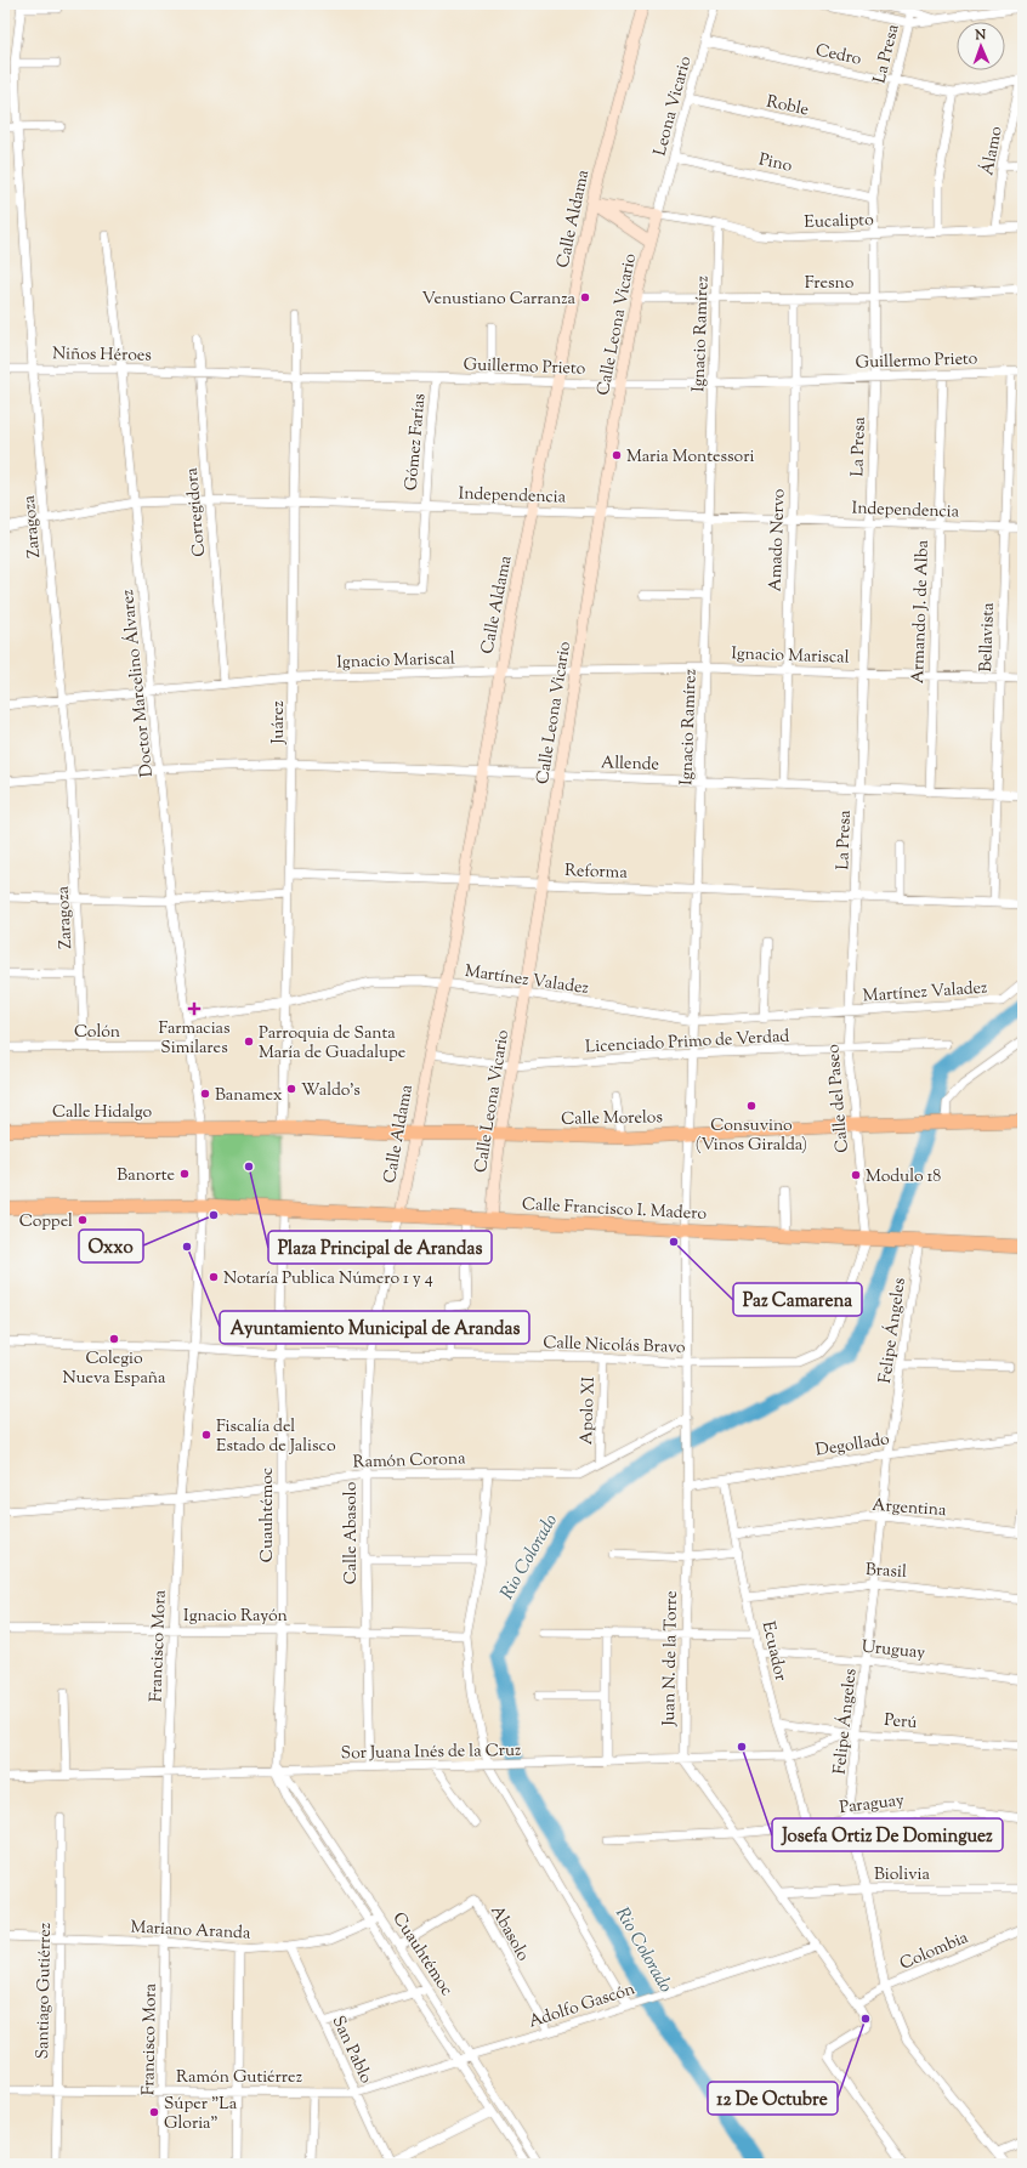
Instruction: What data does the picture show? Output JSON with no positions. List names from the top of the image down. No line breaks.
{"streets":{"main road":["Calle Aldama","Calle Leona Vicario","Calle Hidalgo","Calle Morelos","Calle Francisco I. Madero"],"street":["Cedro","La Presa","Roble","Leona Vicario","Álamo","Pino","Eucalipto","Fresno","Ignacio Ramírez","Niños Héroes","Guillermo Prieto","Gómez Farías","Independencia","Corregidora","Zaragoza","Amado Nervo","Armando J. de Alba","Bellavista","Ignacio Mariscal","Doctor Marcelino Álvarez","Juárez","Allende","Reforma","Martínez Valadez","Colón","Licenciado Primo de Verdad","Calle del Paseo","Felipe Ángeles","Calle Nicolás Bravo","Apolo XI","Degollado","Ramón Corona","Argentina","Cuauhtémoc","Calle Abasolo","Brasil","Ignacio Rayón","Francisco Mora","Uruguay","Ecuador","Juan N. de la Torre","Perú","Sor Juana Inés de la Cruz","Paraguay","Biolivia","Mariano Aranda","Abasolo","Colombia","Santiago Gutiérrez","Adolfo Gascón","San Pablo","Ramón Gutiérrez"]},"crossings":[["Cedro","La Presa"],["Cedro","Leona Vicario"],["Cedro","Álamo"],["La Presa","Roble"],["La Presa","Pino"],["La Presa","Eucalipto"],["La Presa","Fresno"],["La Presa","Guillermo Prieto"],["La Presa","Independencia"],["La Presa","Ignacio Mariscal"],["La Presa","Allende"],["La Presa","Reforma"],["La Presa","Martínez Valadez"],["La Presa","Calle del Paseo"],["Roble","Leona Vicario"],["Leona Vicario","Pino"],["Leona Vicario","Eucalipto"],["Leona Vicario","Calle Leona Vicario"],["Álamo","Eucalipto"],["Calle Aldama","Guillermo Prieto"],["Calle Aldama","Independencia"],["Calle Aldama","Ignacio Mariscal"],["Calle Aldama","Allende"],["Calle Aldama","Reforma"],["Calle Aldama","Martínez Valadez"],["Calle Aldama","Licenciado Primo de Verdad"],["Calle Aldama","Calle Morelos"],["Calle Aldama","Calle Francisco I. Madero"],["Calle Aldama","Calle Abasolo"],["Eucalipto","Calle Leona Vicario"],["Eucalipto","Ignacio Ramírez"],["Fresno","Calle Leona Vicario"],["Fresno","Ignacio Ramírez"],["Fresno","Amado Nervo"],["Calle Leona Vicario","Guillermo Prieto"],["Calle Leona Vicario","Independencia"],["Calle Leona Vicario","Ignacio Mariscal"],["Calle Leona Vicario","Allende"],["Calle Leona Vicario","Reforma"],["Calle Leona Vicario","Martínez Valadez"],["Calle Leona Vicario","Licenciado Primo de Verdad"],["Calle Leona Vicario","Calle Morelos"],["Calle Leona Vicario","Calle Francisco I. Madero"],["Ignacio Ramírez","Guillermo Prieto"],["Ignacio Ramírez","Independencia"],["Ignacio Ramírez","Ignacio Mariscal"],["Ignacio Ramírez","Allende"],["Ignacio Ramírez","Reforma"],["Ignacio Ramírez","Martínez Valadez"],["Ignacio Ramírez","Licenciado Primo de Verdad"],["Ignacio Ramírez","Calle Morelos"],["Ignacio Ramírez","Calle Francisco I. Madero"],["Ignacio Ramírez","Juan N. de la Torre"],["Niños Héroes","Guillermo Prieto"],["Niños Héroes","Corregidora"],["Niños Héroes","Zaragoza"],["Niños Héroes","Doctor Marcelino Álvarez"],["Guillermo Prieto","Gómez Farías"],["Guillermo Prieto","Corregidora"],["Guillermo Prieto","Amado Nervo"],["Guillermo Prieto","Armando J. de Alba"],["Guillermo Prieto","Bellavista"],["Guillermo Prieto","Juárez"],["Gómez Farías","Independencia"],["Independencia","Corregidora"],["Independencia","Zaragoza"],["Independencia","Amado Nervo"],["Independencia","Armando J. de Alba"],["Independencia","Bellavista"],["Independencia","Doctor Marcelino Álvarez"],["Independencia","Juárez"],["Corregidora","Ignacio Mariscal"],["Zaragoza","Ignacio Mariscal"],["Zaragoza","Allende"],["Zaragoza","Colón"],["Amado Nervo","Ignacio Mariscal"],["Amado Nervo","Allende"],["Armando J. de Alba","Ignacio Mariscal"],["Armando J. de Alba","Allende"],["Bellavista","Ignacio Mariscal"],["Bellavista","Allende"],["Bellavista","Reforma"],["Ignacio Mariscal","Doctor Marcelino Álvarez"],["Ignacio Mariscal","Juárez"],["Doctor Marcelino Álvarez","Allende"],["Doctor Marcelino Álvarez","Martínez Valadez"],["Doctor Marcelino Álvarez","Colón"],["Doctor Marcelino Álvarez","Calle Hidalgo"],["Doctor Marcelino Álvarez","Calle Morelos"],["Doctor Marcelino Álvarez","Francisco Mora"],["Juárez","Allende"],["Juárez","Reforma"],["Juárez","Martínez Valadez"],["Juárez","Calle Morelos"],["Martínez Valadez","Calle del Paseo"],["Licenciado Primo de Verdad","Calle del Paseo"],["Calle del Paseo","Calle Morelos"],["Calle del Paseo","Calle Francisco I. Madero"],["Calle del Paseo","Calle Nicolás Bravo"],["Calle Hidalgo","Calle Morelos"],["Calle Hidalgo","Francisco Mora"],["Calle Morelos","Francisco Mora"],["Calle Francisco I. Madero","Felipe Ángeles"],["Calle Francisco I. Madero","Calle Nicolás Bravo"],["Calle Francisco I. Madero","Cuauhtémoc"],["Calle Francisco I. Madero","Calle Abasolo"],["Calle Francisco I. Madero","Francisco Mora"],["Calle Francisco I. Madero","Juan N. de la Torre"],["Felipe Ángeles","Degollado"],["Felipe Ángeles","Argentina"],["Felipe Ángeles","Brasil"],["Felipe Ángeles","Uruguay"],["Felipe Ángeles","Perú"],["Felipe Ángeles","Sor Juana Inés de la Cruz"],["Felipe Ángeles","Paraguay"],["Felipe Ángeles","Biolivia"],["Felipe Ángeles","Colombia"],["Calle Nicolás Bravo","Apolo XI"],["Calle Nicolás Bravo","Cuauhtémoc"],["Calle Nicolás Bravo","Calle Abasolo"],["Calle Nicolás Bravo","Francisco Mora"],["Calle Nicolás Bravo","Juan N. de la Torre"],["Apolo XI","Ramón Corona"],["Degollado","Ecuador"],["Degollado","Juan N. de la Torre"],["Ramón Corona","Cuauhtémoc"],["Ramón Corona","Calle Abasolo"],["Ramón Corona","Francisco Mora"],["Ramón Corona","Juan N. de la Torre"],["Argentina","Ecuador"],["Cuauhtémoc","Ignacio Rayón"],["Cuauhtémoc","Sor Juana Inés de la Cruz"],["Cuauhtémoc","Mariano Aranda"],["Cuauhtémoc","Abasolo"],["Cuauhtémoc","Adolfo Gascón"],["Calle Abasolo","Ignacio Rayón"],["Calle Abasolo","Sor Juana Inés de la Cruz"],["Brasil","Ecuador"],["Ignacio Rayón","Francisco Mora"],["Francisco Mora","Sor Juana Inés de la Cruz"],["Francisco Mora","Mariano Aranda"],["Francisco Mora","Ramón Gutiérrez"],["Uruguay","Ecuador"],["Ecuador","Perú"],["Ecuador","Sor Juana Inés de la Cruz"],["Ecuador","Paraguay"],["Juan N. de la Torre","Sor Juana Inés de la Cruz"],["Perú","Sor Juana Inés de la Cruz"],["Mariano Aranda","Santiago Gutiérrez"],["Mariano Aranda","San Pablo"],["Abasolo","Adolfo Gascón"],["Santiago Gutiérrez","Ramón Gutiérrez"],["Adolfo Gascón","San Pablo"],["Adolfo Gascón","Ramón Gutiérrez"],["San Pablo","Ramón Gutiérrez"]],"water":["Rio Colorado"],"places":{"other":["Venustiano Carranza","Maria Montessori","Parroquia de Santa María de Guadalupe","Waldo's","Banamex","Consuvino (Vinos Giralda)","Plaza Principal de Arandas","Banorte","Modulo 18","Oxxo","Coppel","Paz Camarena","Ayuntamiento Municipal de Arandas","Notaría Publica Número 1 y 4","Colegio Nueva España","Fiscalía del Estado de Jalisco","Josefa Ortiz De Dominguez","12 De Octubre","Súper \"La Gloria\""],"health":["Farmacias Similares"]},"north":"top"}
